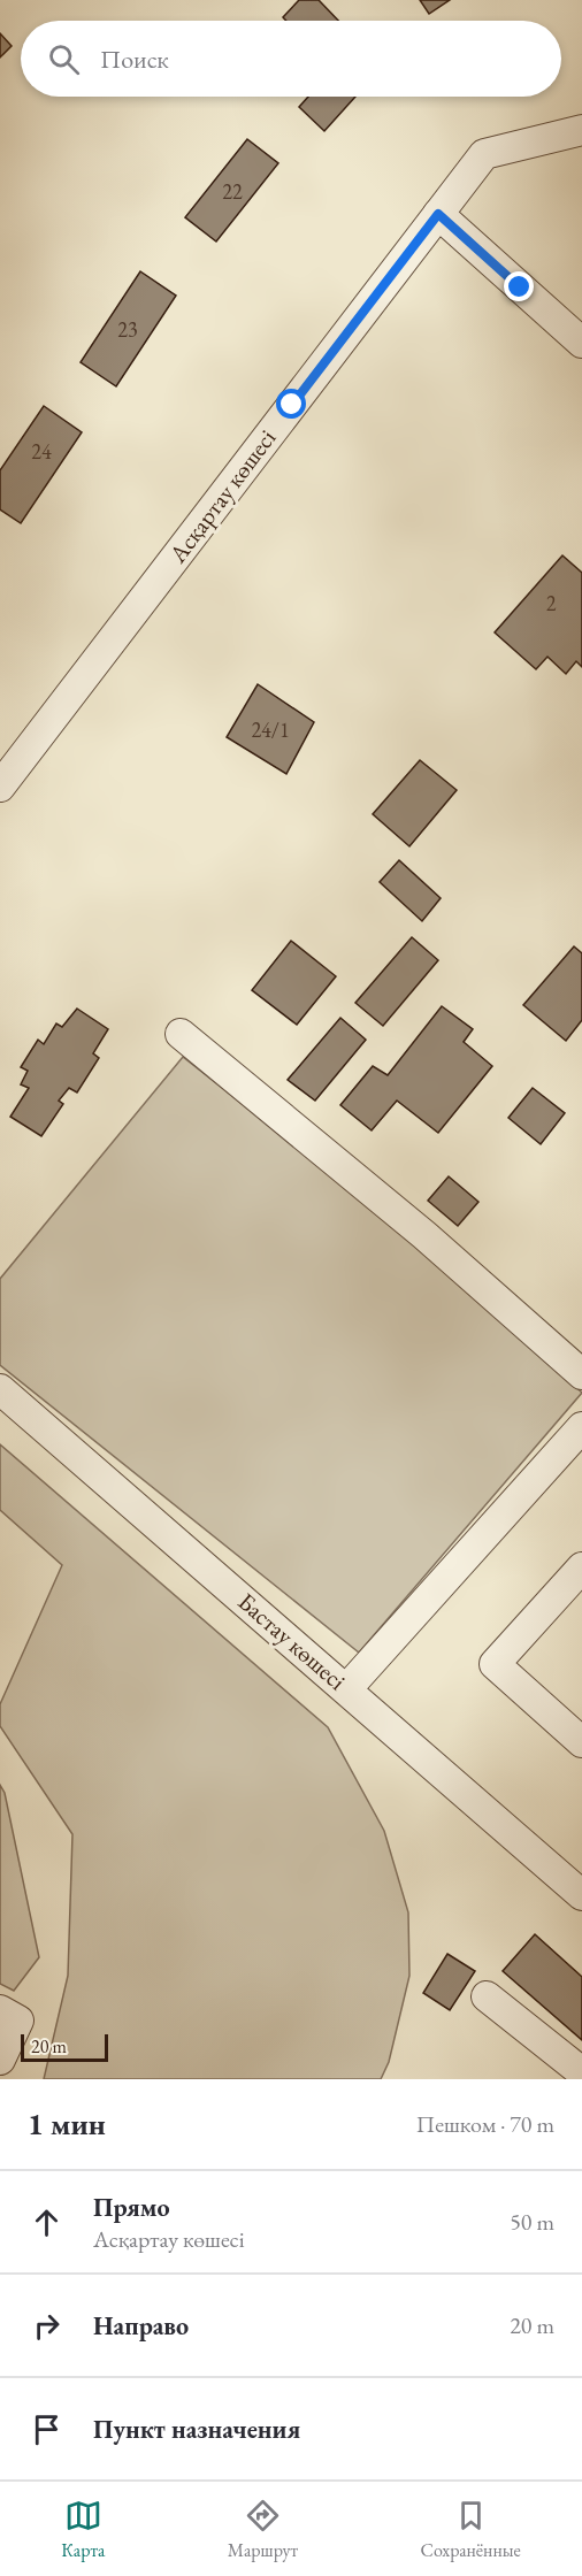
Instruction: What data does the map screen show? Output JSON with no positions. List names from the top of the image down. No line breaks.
{"streets":{"street":["Асқартау көшесі","Бастау көшесі"]},"house_numbers":["22","23","24","2","24/1"],"scale_bar":"20 m","page":{"search":"Поиск","scale":"20 m","heading":["1 мин","Пешком · 70 m"],"list":[["Прямо","Асқартау көшесі","50 m"],["Направо","20 m"],"Пункт назначения"],"nav":["Карта","Маршрут","Сохранённые"]}}
